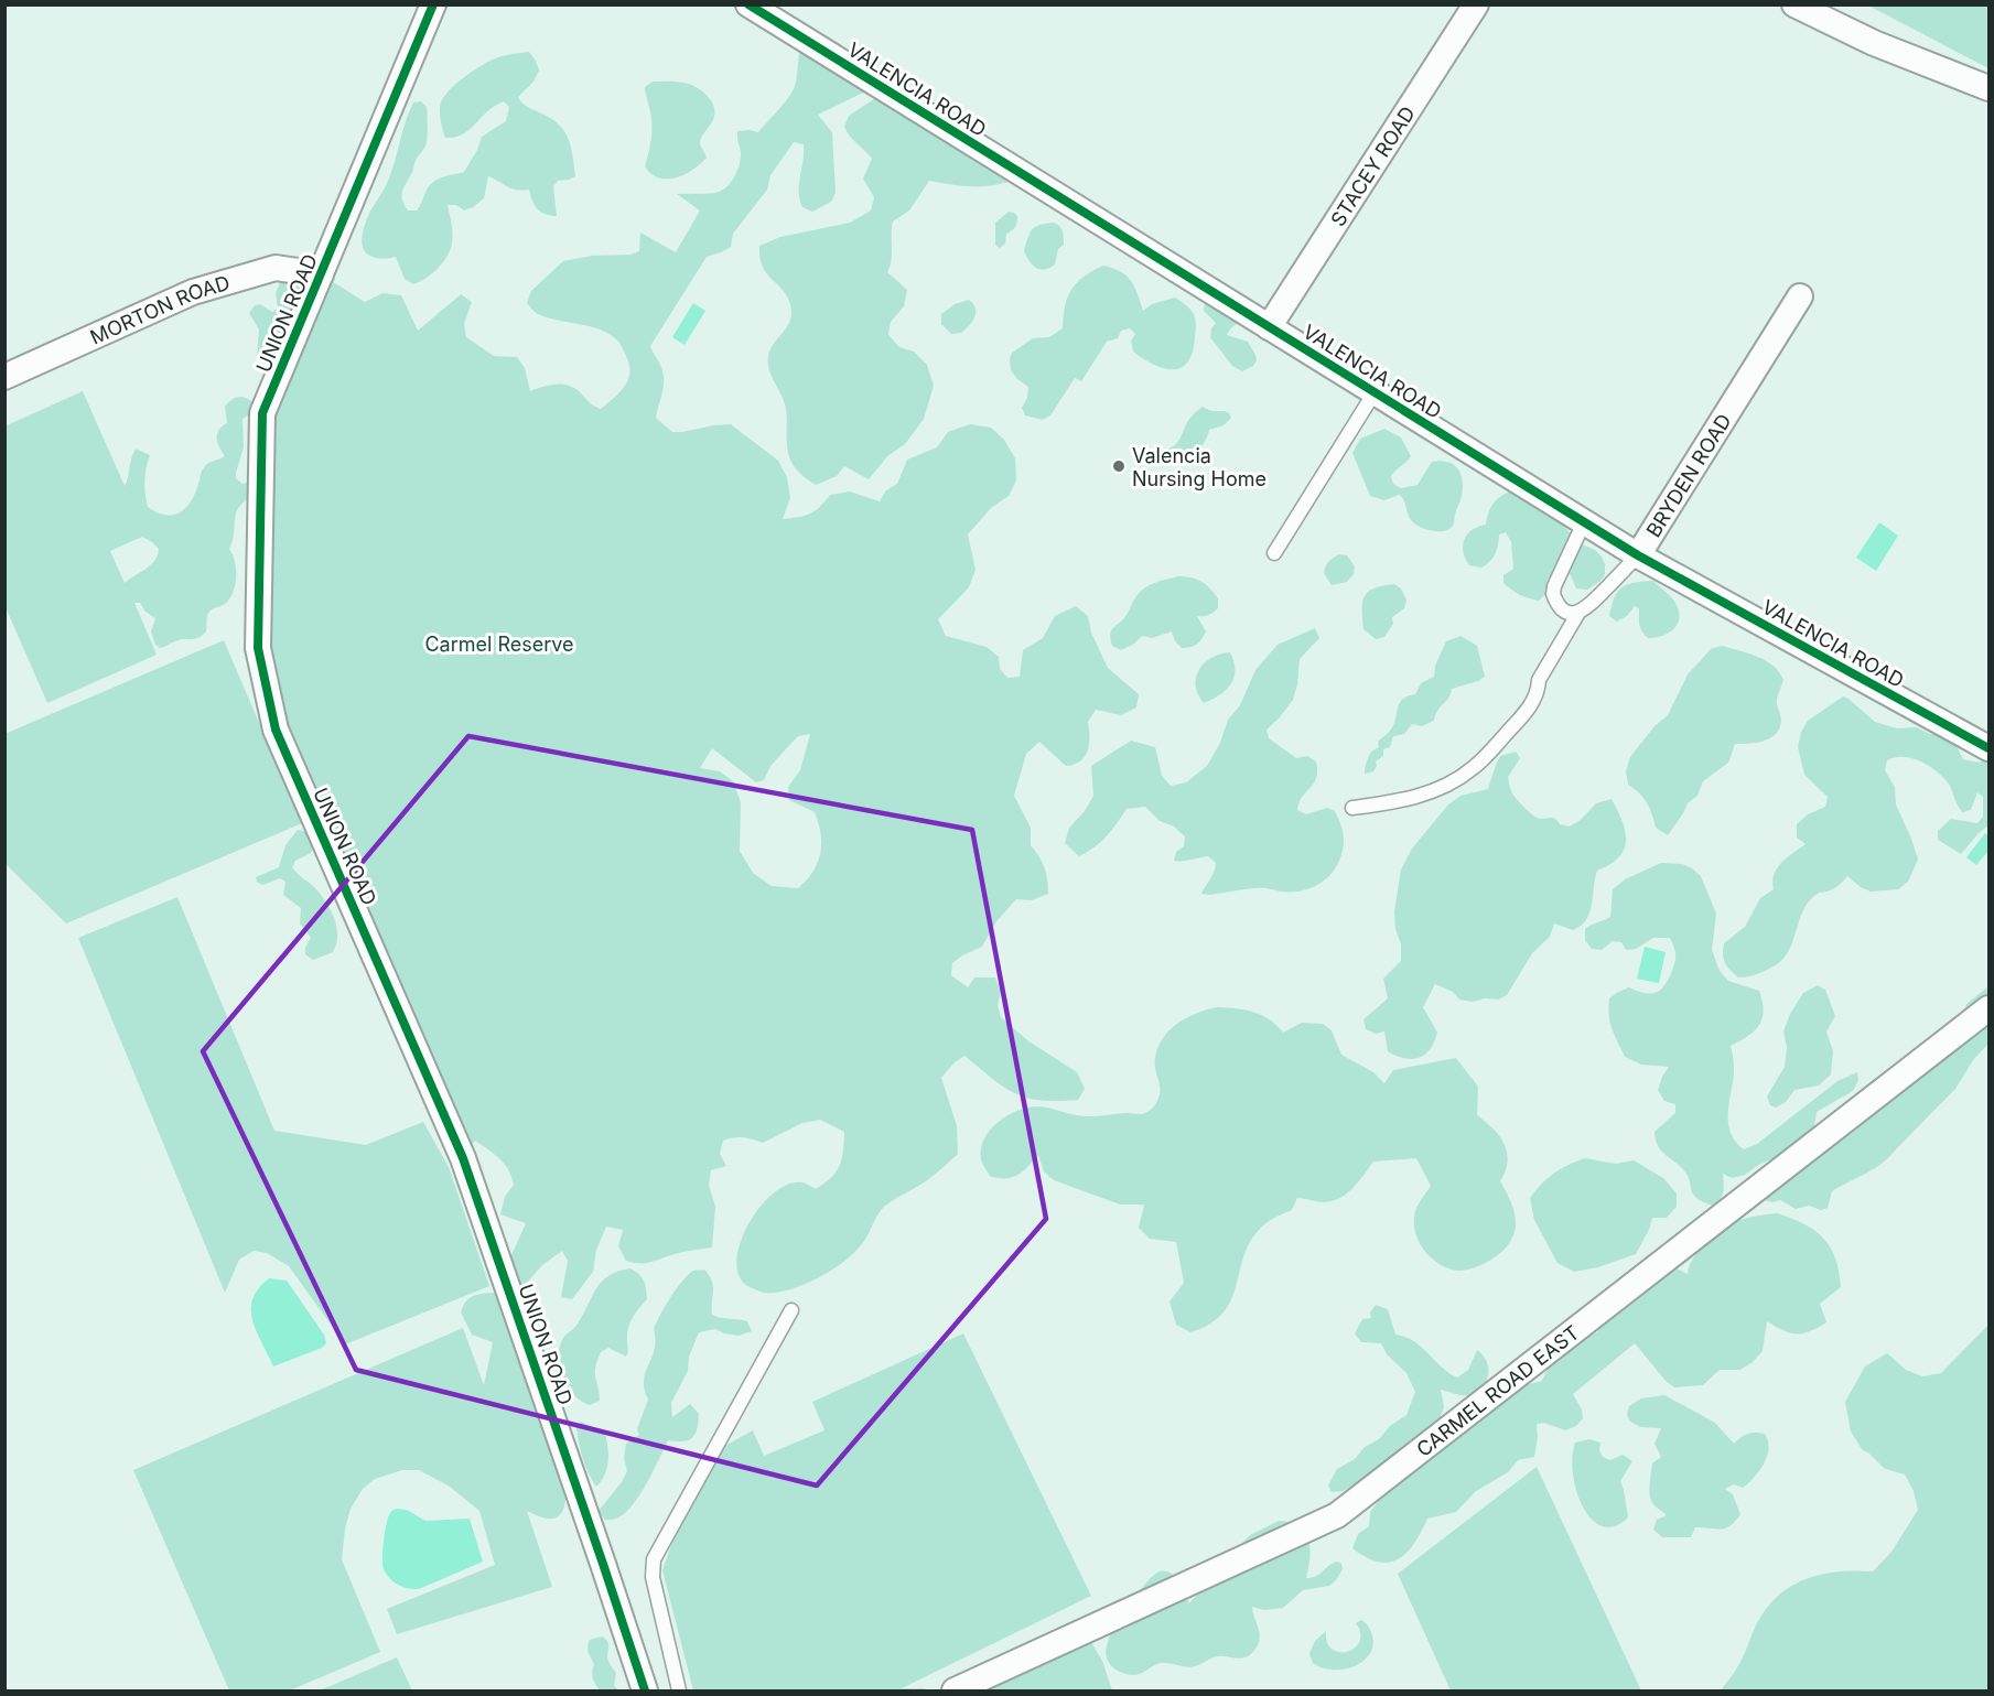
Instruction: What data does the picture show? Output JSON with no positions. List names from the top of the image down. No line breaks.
{"streets":{"street":["VALENCIA ROAD","STACEY ROAD","MORTON ROAD","UNION ROAD","BRYDEN ROAD","CARMEL ROAD EAST"]},"crossings":[["VALENCIA ROAD","STACEY ROAD"],["VALENCIA ROAD","BRYDEN ROAD"],["MORTON ROAD","UNION ROAD"]],"parks":["Carmel Reserve"],"places":["Valencia Nursing Home"]}
